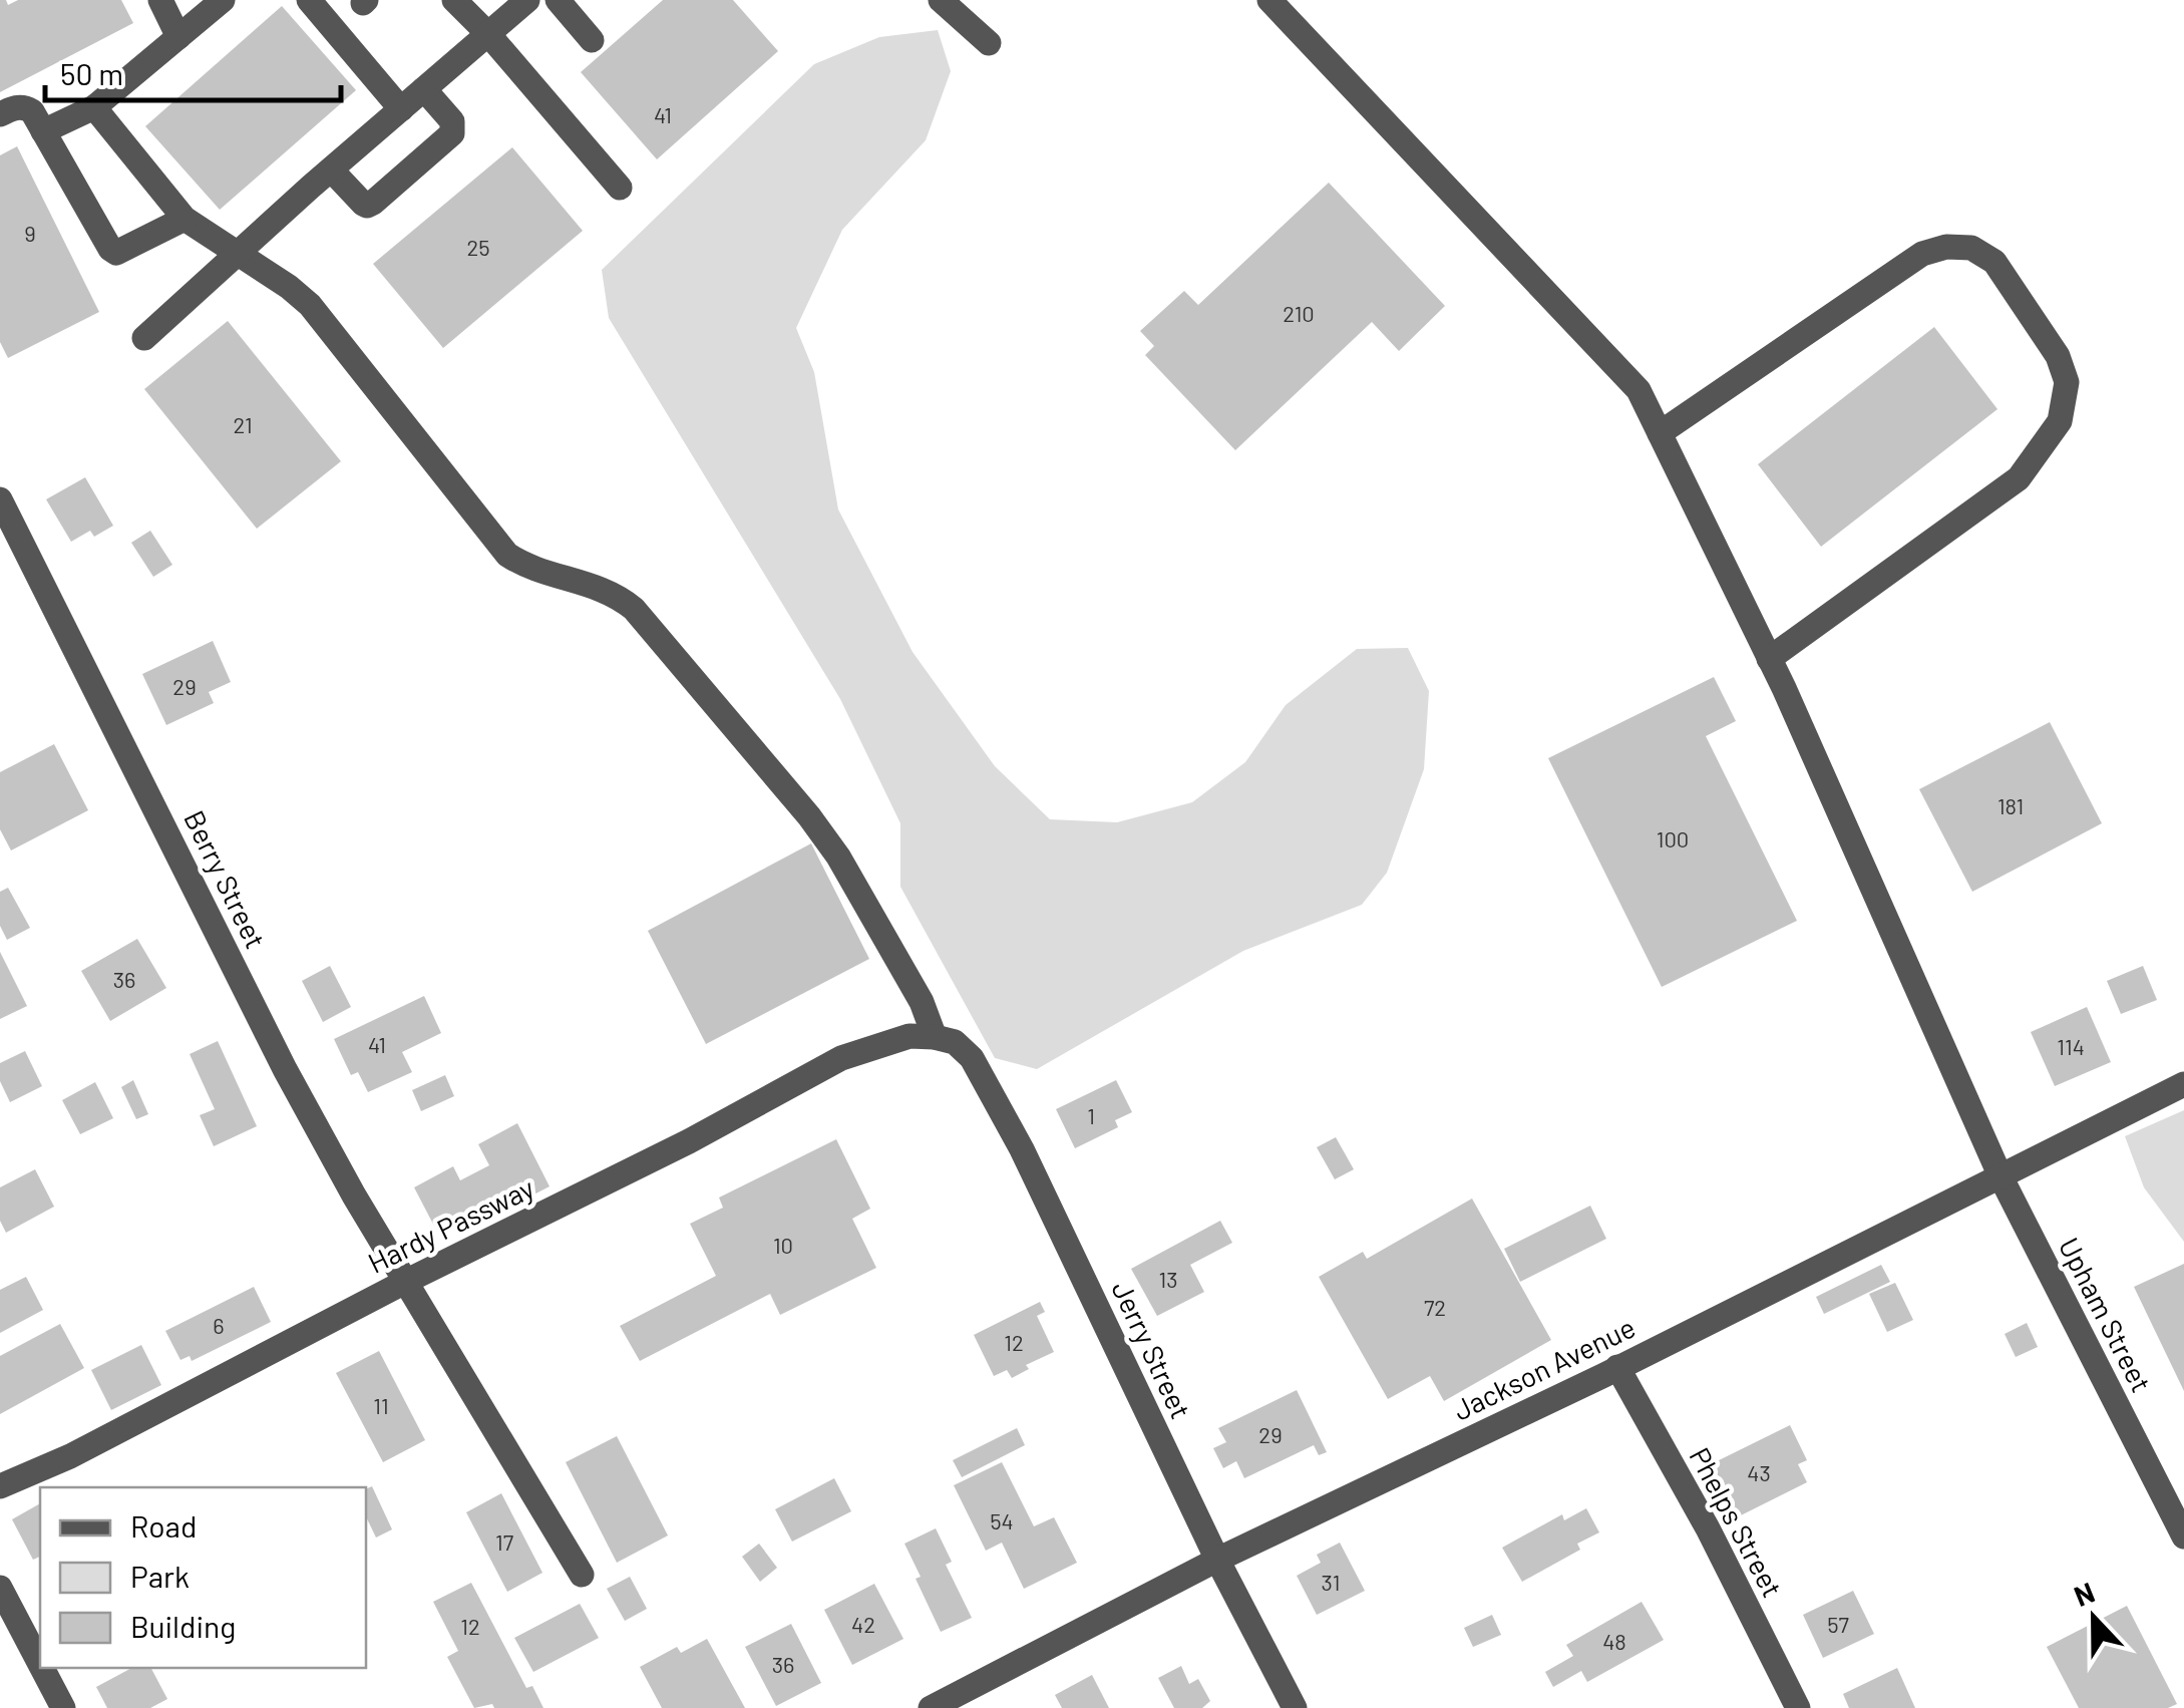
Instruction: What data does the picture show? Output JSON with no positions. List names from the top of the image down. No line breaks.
{"streets":{"street":["Berry Street","Hardy Passway","Upham Street","Jerry Street","Jackson Avenue","Phelps Street"]},"crossings":[["Berry Street","Hardy Passway"],["Hardy Passway","Jerry Street"],["Upham Street","Jackson Avenue"],["Jerry Street","Jackson Avenue"],["Jackson Avenue","Phelps Street"]],"house_numbers":["41","9","25","210","21","29","181","100","36","41","114","1","10","13","72","6","12","11","29","43","54","17","31","42","57","12","48","36"],"legend":["Road","Park","Building"],"scale_bar":"50 m","north":"top"}
